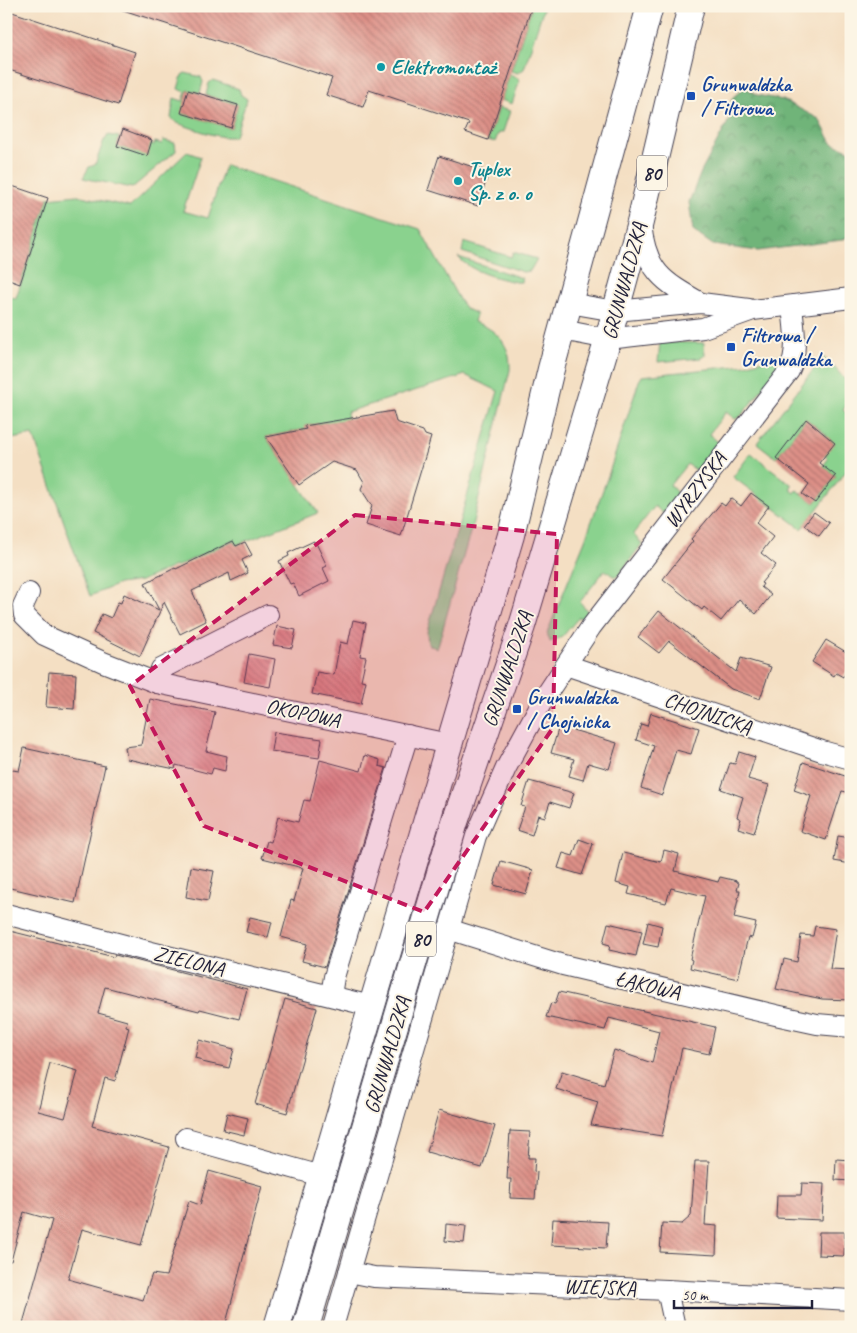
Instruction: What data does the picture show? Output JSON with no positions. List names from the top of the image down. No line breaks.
{"streets":{"main road":["80","GRUNWALDZKA"],"street":["WYRZYSKA","OKOPOWA","CHOJNICKA","ZIELONA","ŁĄKOWA","WIEJSKA"]},"crossings":[["GRUNWALDZKA","OKOPOWA"],["GRUNWALDZKA","ZIELONA"],["WYRZYSKA","CHOJNICKA"],["WYRZYSKA","ŁĄKOWA"],["WYRZYSKA","WIEJSKA"]],"places":{"other":["Elektromontaż","Tuplex Sp. z o. o"],"transit":["Grunwaldzka / Filtrowa","Filtrowa / Grunwaldzka","Grunwaldzka / Chojnicka"]},"scale_bar":"50 m"}
